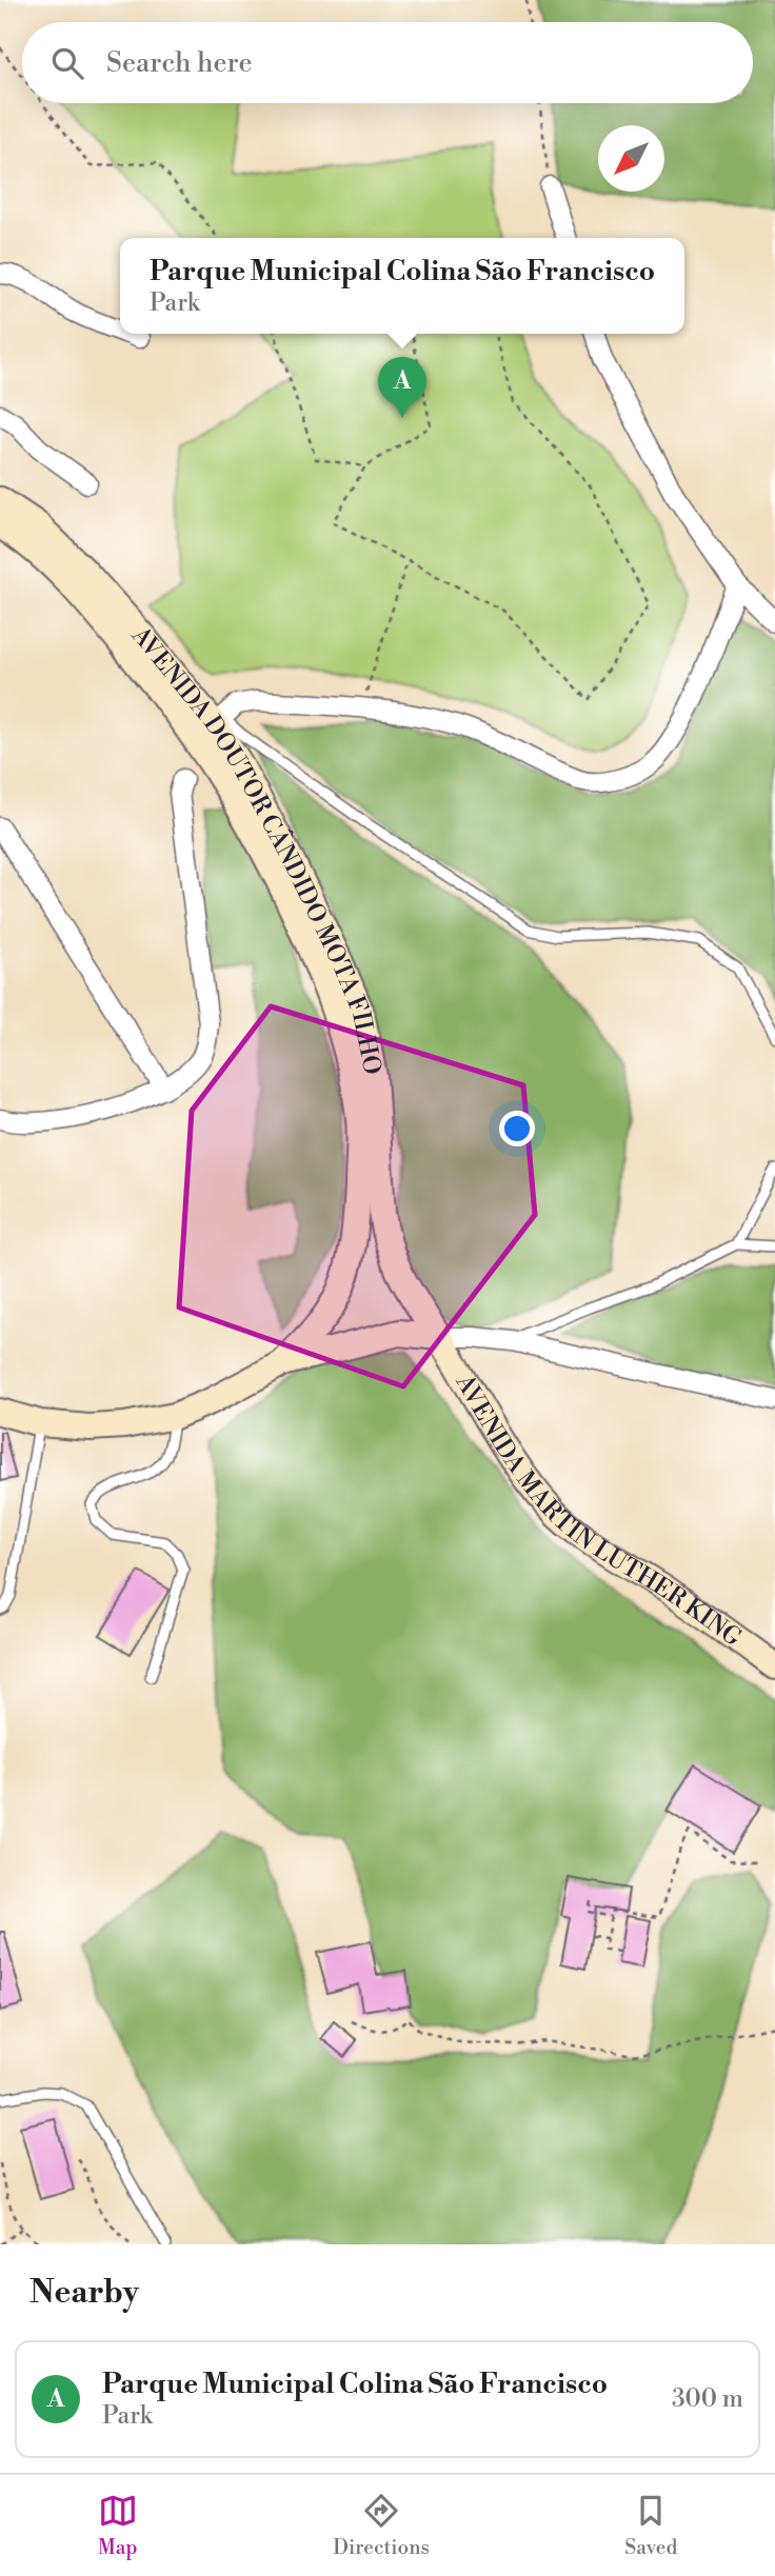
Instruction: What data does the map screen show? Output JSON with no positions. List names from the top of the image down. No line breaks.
{"streets":{"main road":["AVENIDA DOUTOR CÂNDIDO MOTA FILHO","AVENIDA MARTIN LUTHER KING"]},"crossings":[["AVENIDA DOUTOR CÂNDIDO MOTA FILHO","AVENIDA MARTIN LUTHER KING"]],"north":"bottom left","page":{"search":"Search here","popup":["Parque Municipal Colina São Francisco","Park"],"pins":"A","heading":"Nearby","list":[{"mark":"A","name":"Parque Municipal Colina São Francisco","note":"Park","value":"300 m"}],"nav":["Map","Directions","Saved"]}}
